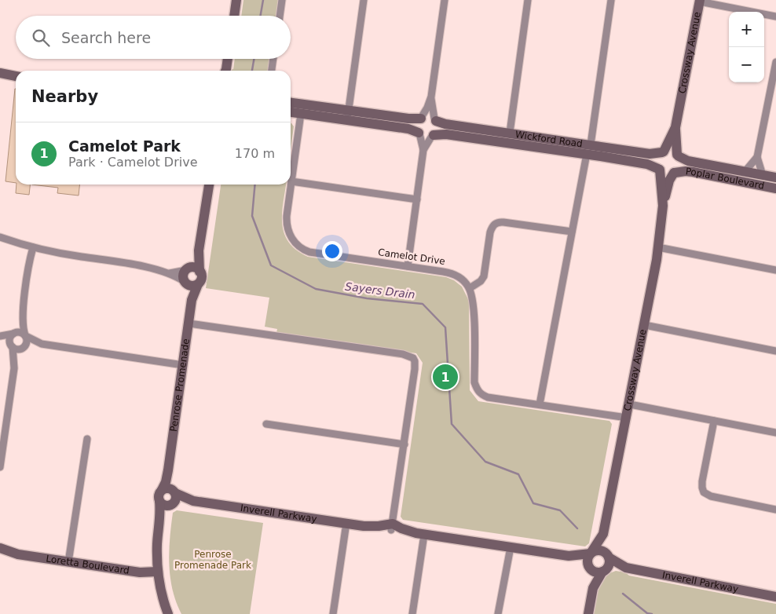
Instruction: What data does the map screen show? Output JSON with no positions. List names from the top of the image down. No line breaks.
{"streets":{"street":["Crossway Avenue","Wickford Road","Poplar Boulevard","Camelot Drive","Penrose Promenade","Inverell Parkway","Loretta Boulevard"]},"crossings":[["Crossway Avenue","Wickford Road"],["Crossway Avenue","Poplar Boulevard"],["Crossway Avenue","Inverell Parkway"],["Wickford Road","Poplar Boulevard"],["Penrose Promenade","Inverell Parkway"]],"water":["Sayers Drain"],"parks":["Penrose Promenade Park"],"page":{"map_buttons":["+","−"],"search":"Search here","heading":"Nearby","list":[{"mark":"1","name":"Camelot Park","note":"Park · Camelot Drive","value":"170 m"}],"pins":"1"}}
